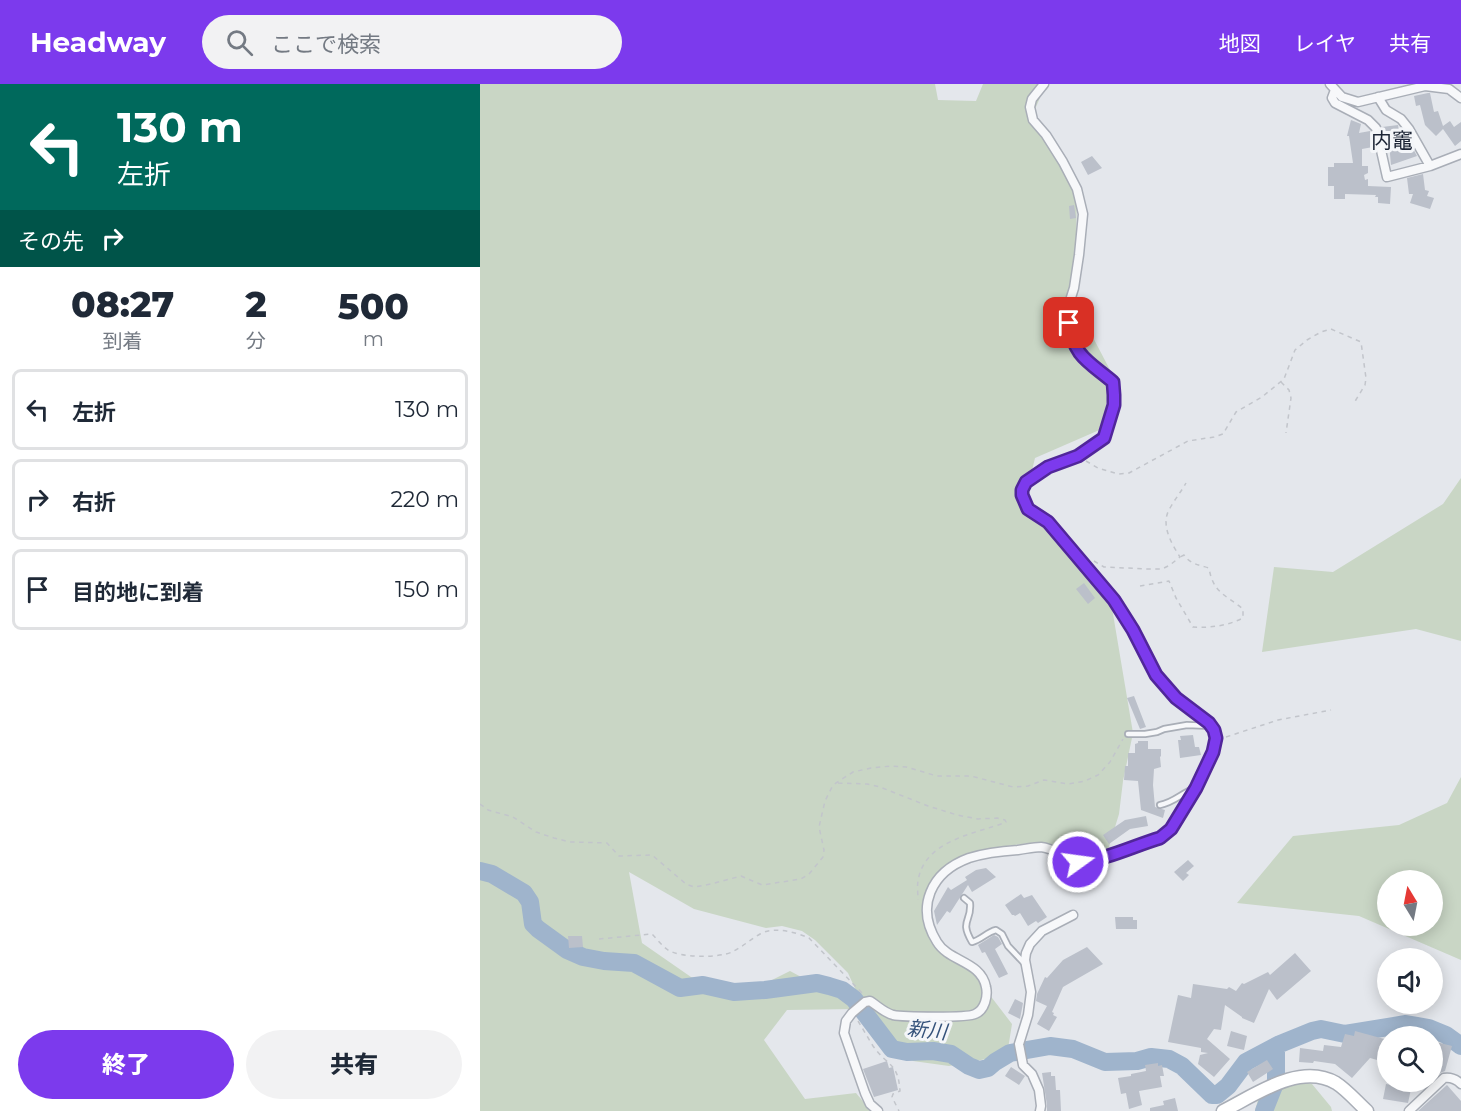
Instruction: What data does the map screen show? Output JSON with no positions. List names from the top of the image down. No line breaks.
{"districts":["内竈"],"water":["新川"],"north":"top","page":{"header":"Headway","search":"ここで検索","nav":["地図","レイヤ","共有"],"turn":["130 m","左折"],"then":"その先","eta":["08:27","到着","2","分","500","m"],"list":[{"name":"左折","value":"130 m"},{"name":"右折","value":"220 m"},{"name":"目的地に到着","value":"150 m"}],"buttons":["終了","共有"]}}
